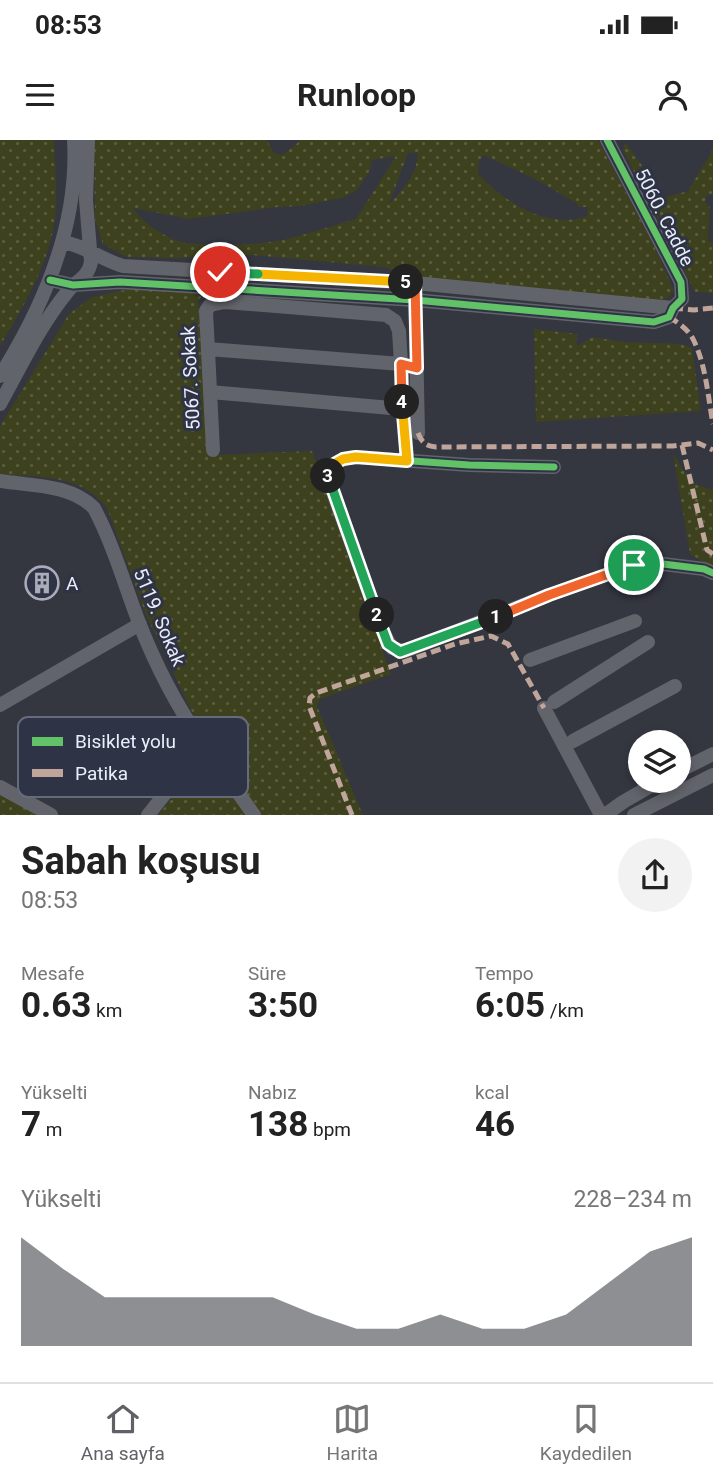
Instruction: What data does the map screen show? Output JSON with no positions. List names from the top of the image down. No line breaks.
{"streets":{"street":["5060. Cadde","5067. Sokak","5119. Sokak"]},"places":{"building":["A"]},"legend":["Bisiklet yolu","Patika"],"page":{"status":"08:53","header":"Runloop","pins":["5","4","3","2","1"],"heading":["Sabah koşusu","08:53"],"stats":[["Mesafe","0.63 km"],["Süre","3:50"],["Tempo","6:05 /km"],["Yükselti","7 m"],["Nabız","138 bpm"],["kcal","46"]],"chart":["Yükselti","228–234 m"],"tabs":["Ana sayfa","Harita","Kaydedilen"]}}
